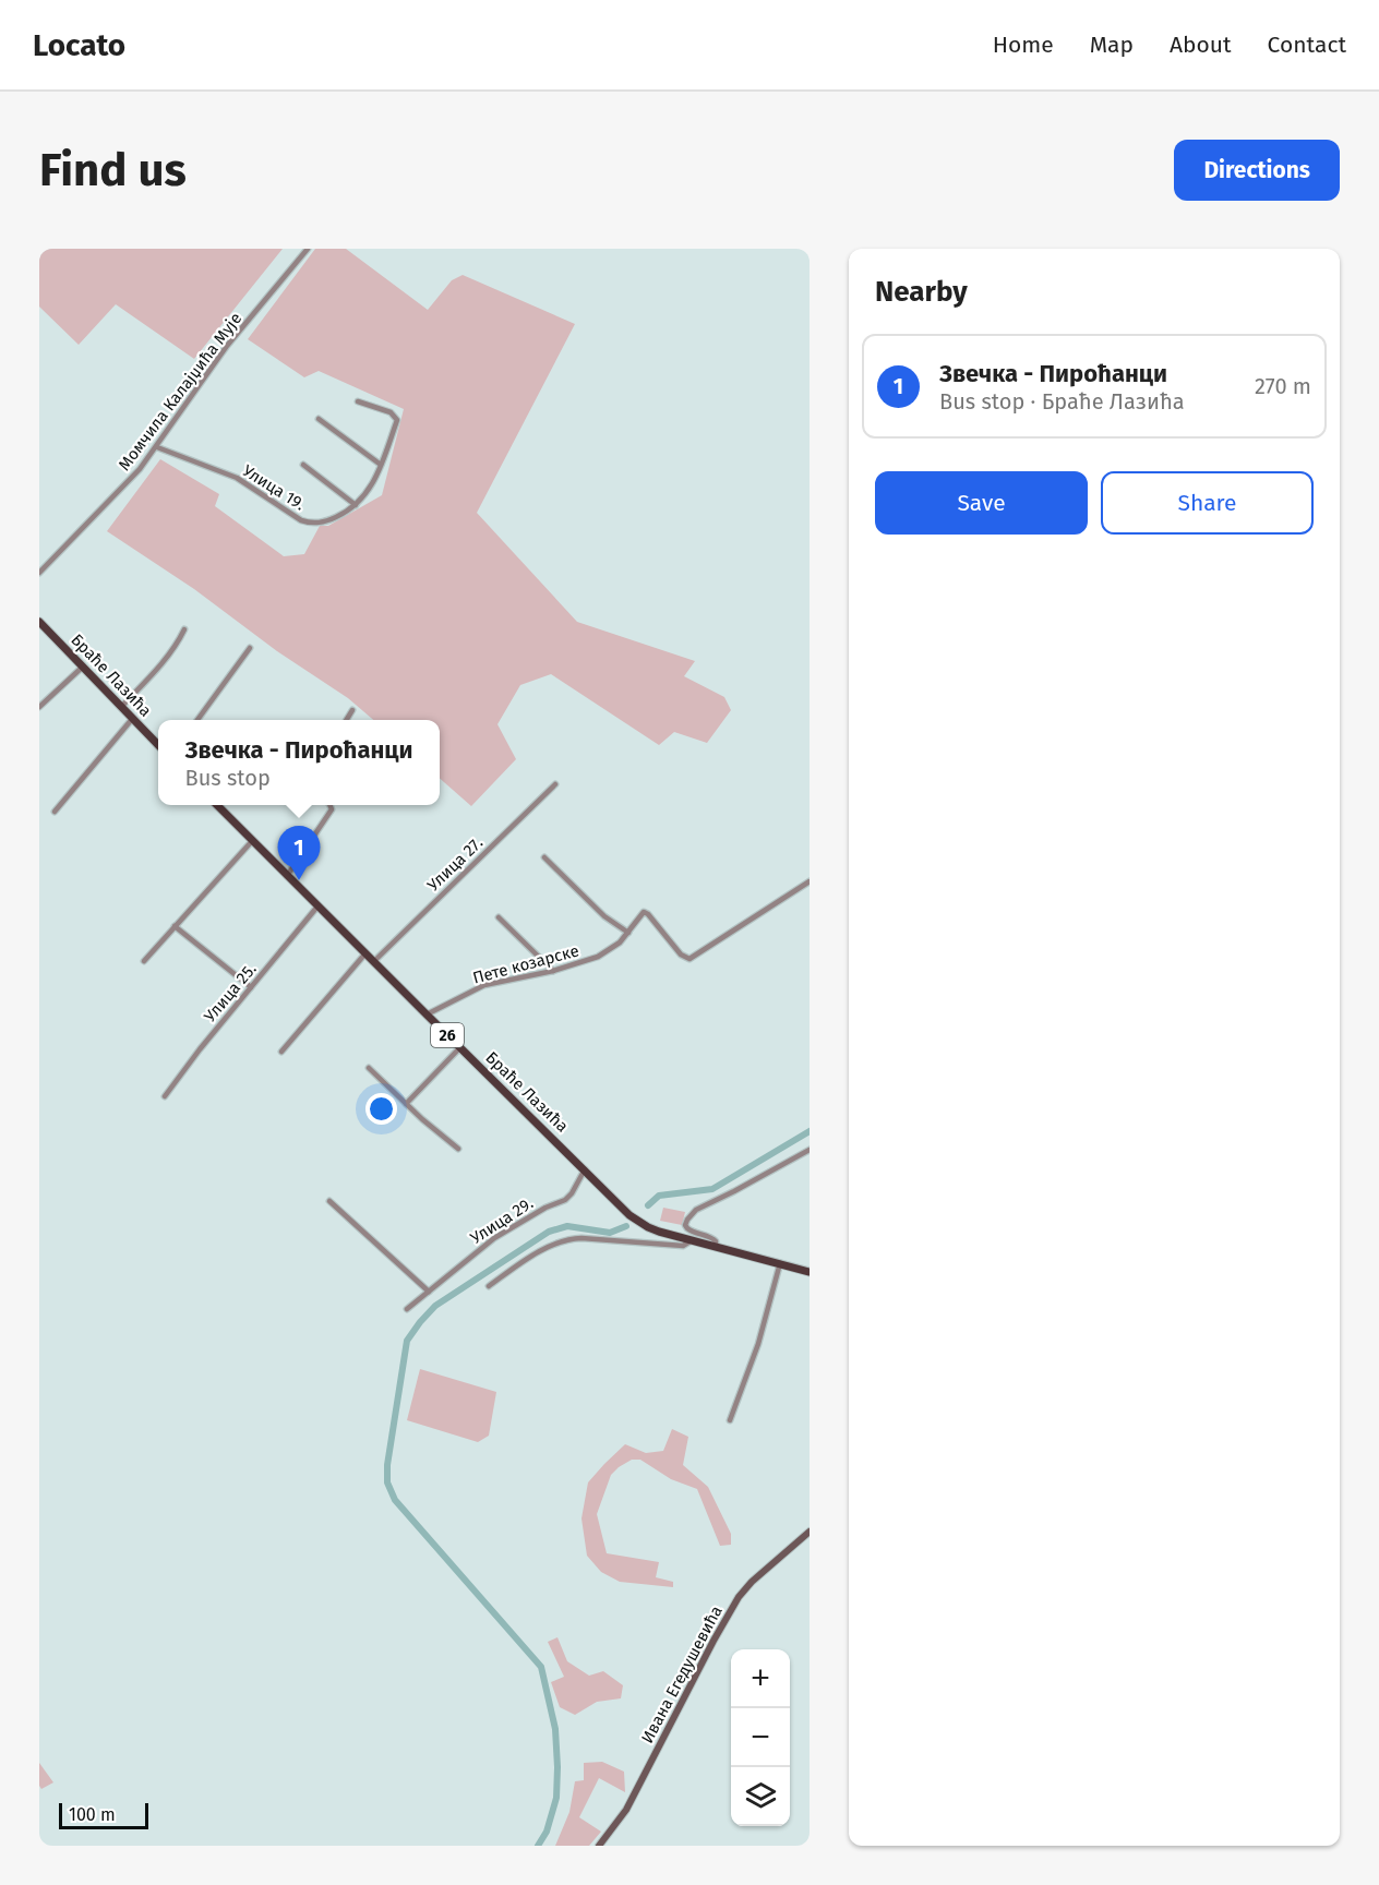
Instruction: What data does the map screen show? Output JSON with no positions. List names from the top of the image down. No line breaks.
{"streets":{"main road":["Браће Лазића","26","Ивана Егедушевића"],"street":["Момчила Калајџића Мује","Улица 19.","Улица 27.","Пете козарске","Улица 25.","Улица 29."]},"crossings":[["Момчила Калајџића Мује","Улица 19."],["Браће Лазића","Улица 27."],["Браће Лазића","Пете козарске"],["Браће Лазића","Улица 25."],["Браће Лазића","Улица 29."]],"scale_bar":"100 m","page":{"header":"Locato","nav":["Home","Map","About","Contact"],"buttons":["Directions",["Save","Share"]],"title":"Find us","heading":"Nearby","list":[{"mark":"1","name":"Звечка - Пироћанци","note":"Bus stop · Браће Лазића","value":"270 m"}],"popup":["Звечка - Пироћанци","Bus stop"],"pins":"1","map_buttons":["+","−"],"scale":"100 m"}}
